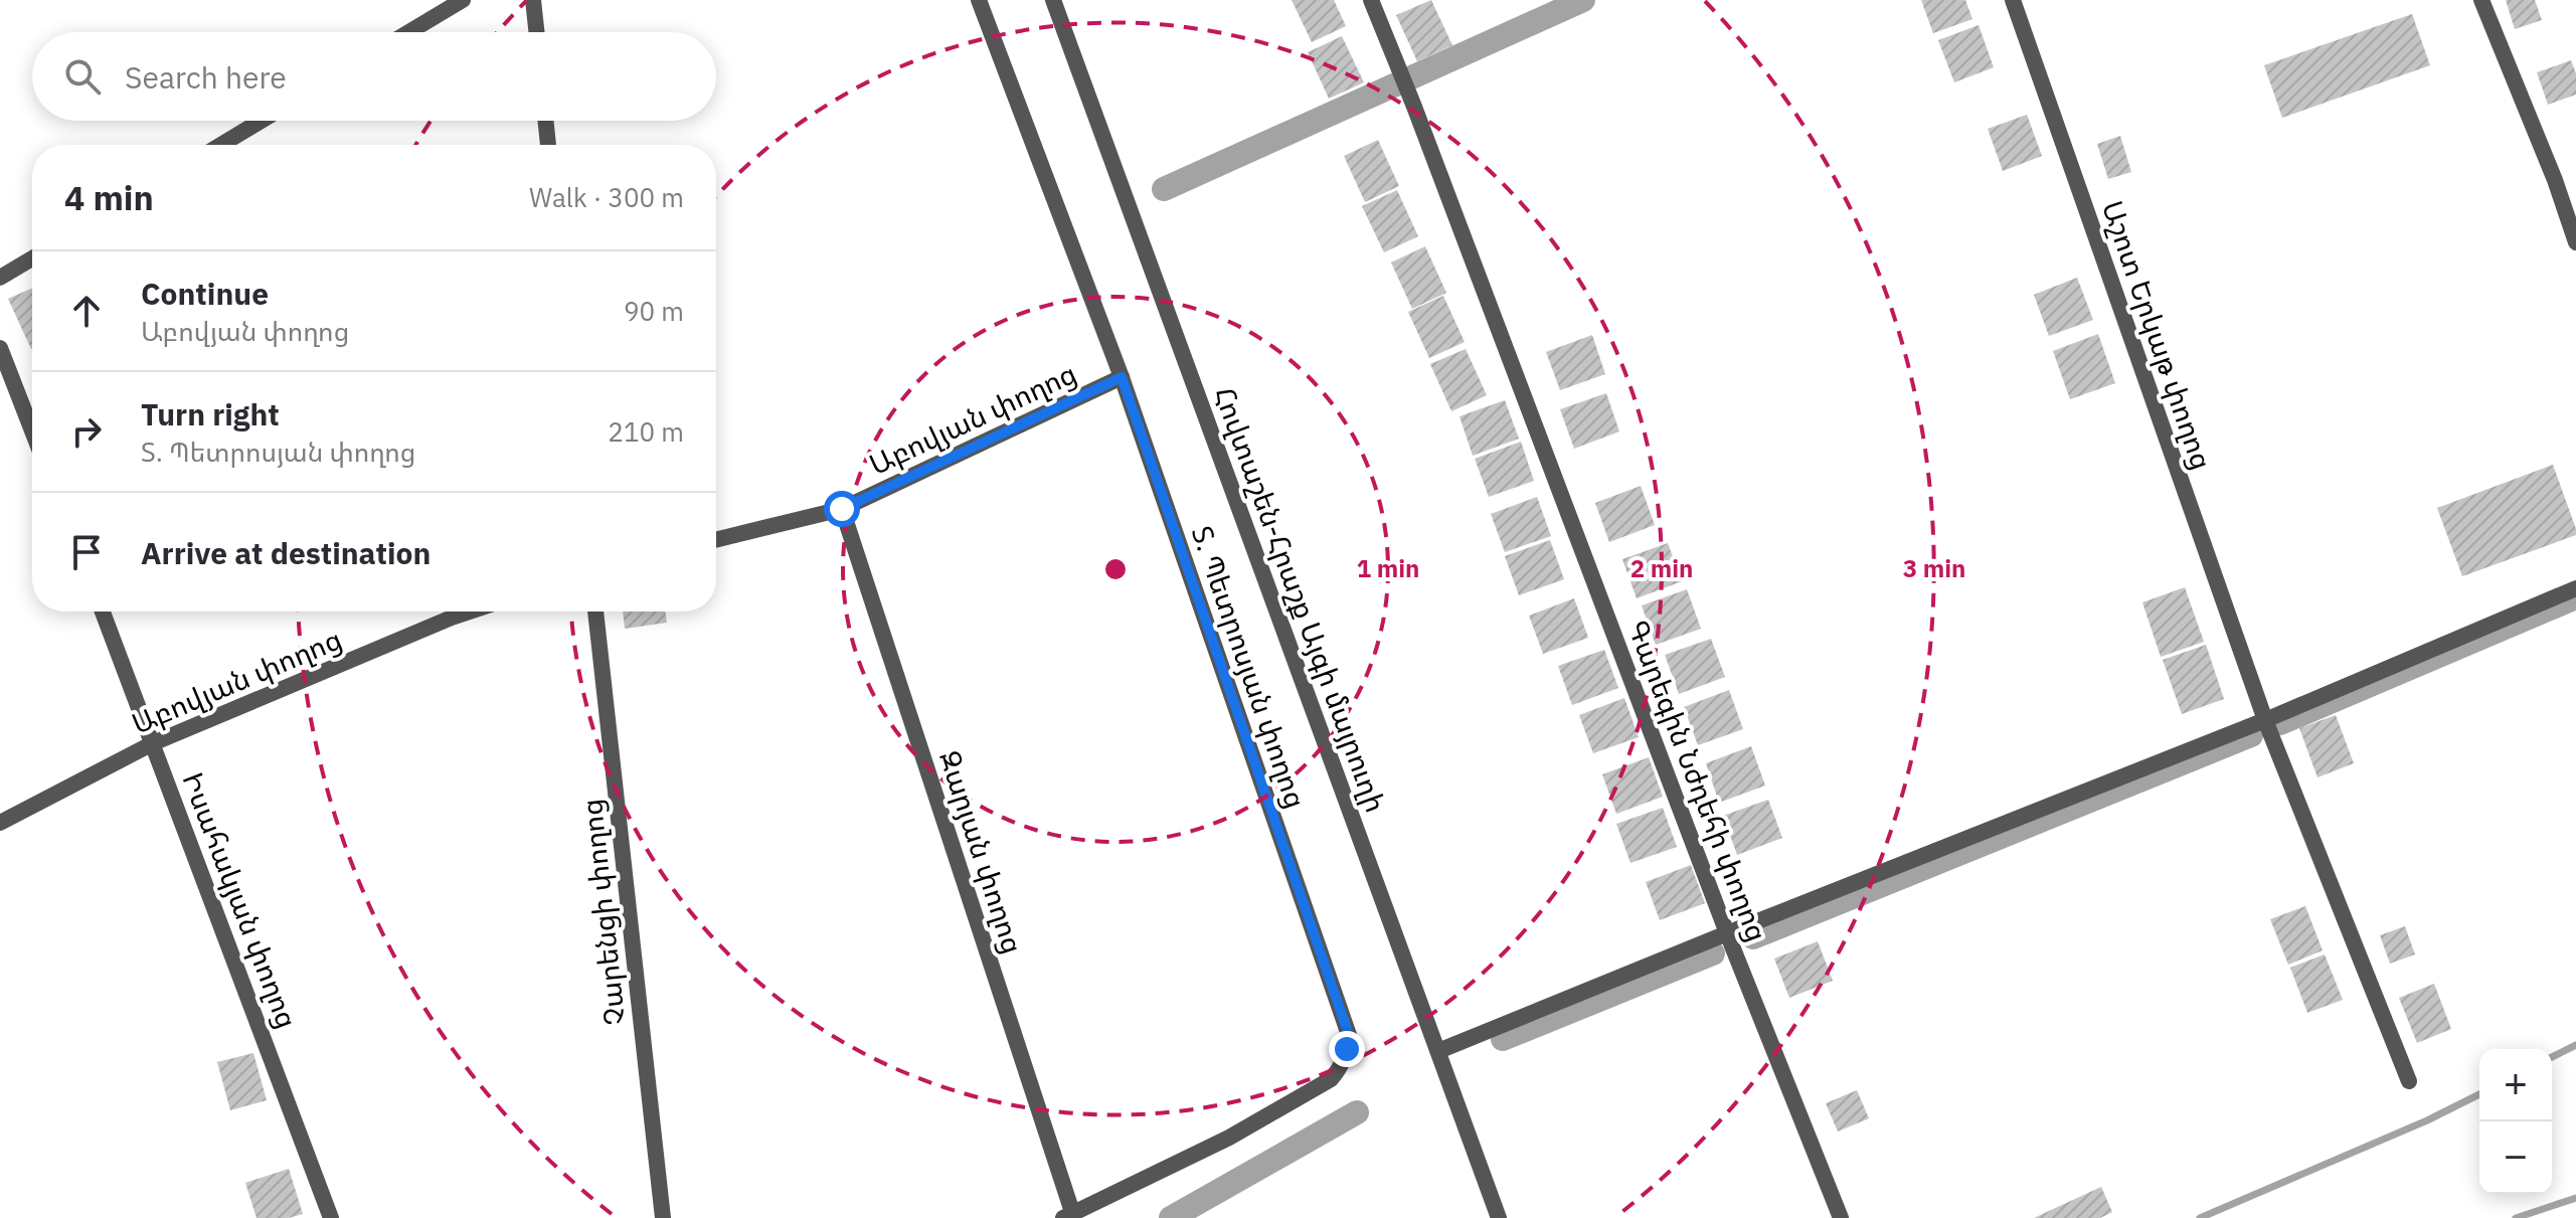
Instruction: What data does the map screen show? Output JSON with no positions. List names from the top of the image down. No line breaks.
{"streets":{"street":["Աշոտ Երկաթ փողոց","Աբովյան փողոց","Հովտաշեն-Հրաշք Այգի մայրուղի","Տ. Պետրոսյան փողոց","Գարեգին Նժդեհի փողոց","Զարյան փողոց","Իսահակյան փողոց","Չարենցի փողոց"]},"crossings":[["Աբովյան փողոց","Տ. Պետրոսյան փողոց"],["Աբովյան փողոց","Զարյան փողոց"],["Աբովյան փողոց","Իսահակյան փողոց"],["Տ. Պետրոսյան փողոց","Զարյան փողոց"]],"page":{"search":"Search here","heading":["4 min","Walk · 300 m"],"list":[["Continue","Աբովյան փողոց","90 m"],["Turn right","Տ. Պետրոսյան փողոց","210 m"],"Arrive at destination"],"map_buttons":["+","−"]},"rings":["1 min","2 min","3 min"]}
